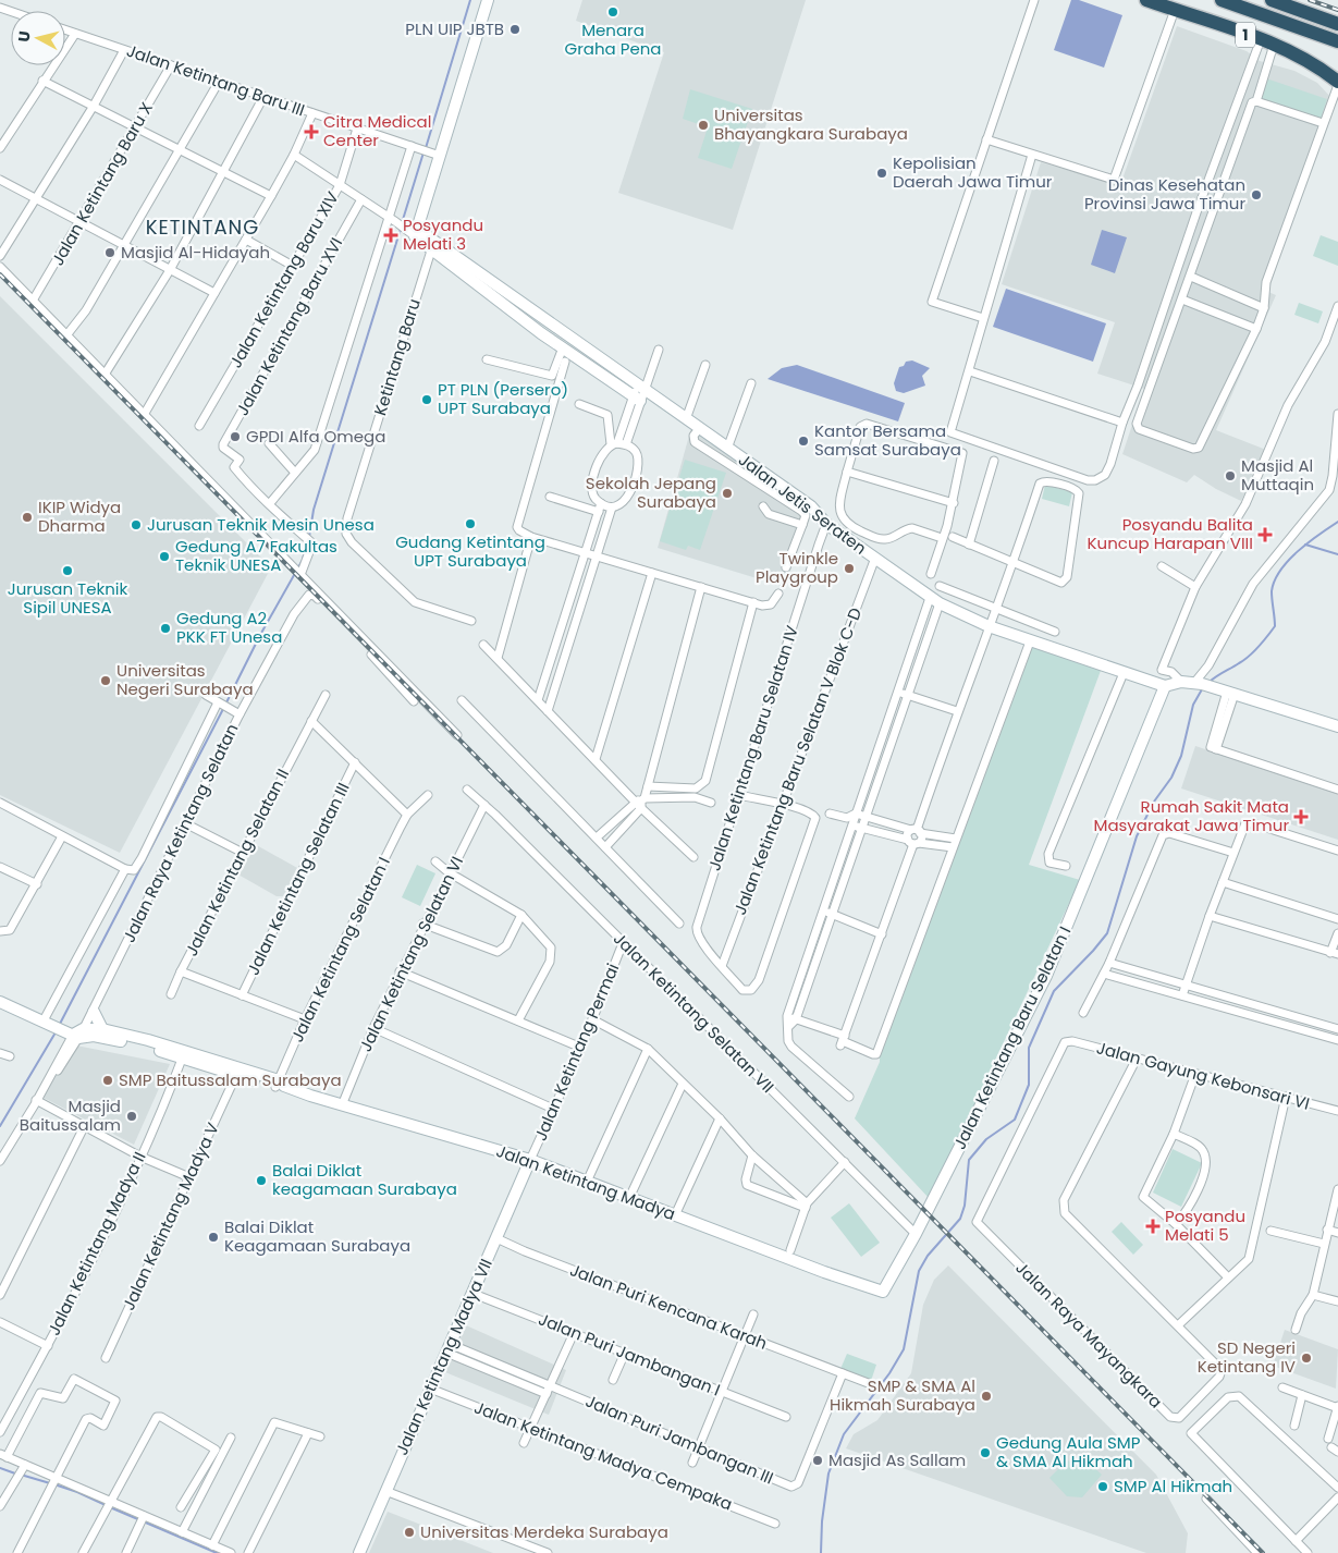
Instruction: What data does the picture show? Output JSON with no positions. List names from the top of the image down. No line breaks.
{"streets":{"highway":["1"],"street":["Jalan Ketintang Baru III","Jalan Ketintang Baru X","Jalan Ketintang Baru XIV","Jalan Ketintang Baru XVI","Ketintang Baru","Jalan Jetis Seraten","Jalan Ketintang Baru Selatan IV","Jalan Ketintang Baru Selatan V Blok C-D","Jalan Raya Ketintang Selatan","Jalan Ketintang Selatan II","Jalan Ketintang Selatan III","Jalan Ketintang Selatan I","Jalan Ketintang Selatan VI","Jalan Ketintang Selatan VII","Jalan Ketintang Baru Selatan I","Jalan Ketintang Permai","Jalan Gayung Kebonsari VI","Jalan Ketintang Madya","Jalan Ketintang Madya V","Jalan Ketintang Madya II","Jalan Puri Kencana Karah","Jalan Raya Mayangkara","Jalan Puri Jambangan I","Jalan Ketintang Madya VII","Jalan Puri Jambangan III","Jalan Ketintang Madya Cempaka"]},"crossings":[["Jalan Ketintang Baru III","Jalan Ketintang Baru X"],["Jalan Ketintang Baru III","Jalan Ketintang Baru XIV"],["Jalan Ketintang Baru XIV","Jalan Jetis Seraten"],["Jalan Ketintang Baru XVI","Jalan Jetis Seraten"],["Ketintang Baru","Jalan Jetis Seraten"],["Jalan Jetis Seraten","Jalan Ketintang Baru Selatan IV"],["Jalan Jetis Seraten","Jalan Ketintang Baru Selatan V Blok C-D"],["Jalan Jetis Seraten","Jalan Ketintang Baru Selatan I"],["Jalan Ketintang Baru Selatan IV","Jalan Ketintang Baru Selatan V Blok C-D"],["Jalan Raya Ketintang Selatan","Jalan Ketintang Madya"],["Jalan Ketintang Selatan II","Jalan Ketintang Selatan III"],["Jalan Ketintang Selatan II","Jalan Ketintang Selatan I"],["Jalan Ketintang Selatan I","Jalan Ketintang Madya"],["Jalan Ketintang Selatan VI","Jalan Ketintang Selatan VII"],["Jalan Ketintang Selatan VI","Jalan Ketintang Madya"],["Jalan Ketintang Selatan VII","Jalan Ketintang Baru Selatan I"],["Jalan Ketintang Selatan VII","Jalan Ketintang Permai"],["Jalan Ketintang Baru Selatan I","Jalan Ketintang Madya"],["Jalan Ketintang Permai","Jalan Ketintang Madya"],["Jalan Ketintang Permai","Jalan Ketintang Madya VII"],["Jalan Gayung Kebonsari VI","Jalan Raya Mayangkara"],["Jalan Ketintang Madya","Jalan Ketintang Madya V"],["Jalan Ketintang Madya","Jalan Ketintang Madya II"],["Jalan Ketintang Madya","Jalan Ketintang Madya VII"],["Jalan Puri Kencana Karah","Jalan Ketintang Madya VII"],["Jalan Puri Kencana Karah","Jalan Puri Jambangan III"],["Jalan Puri Jambangan I","Jalan Ketintang Madya VII"],["Jalan Ketintang Madya VII","Jalan Puri Jambangan III"],["Jalan Ketintang Madya VII","Jalan Ketintang Madya Cempaka"]],"districts":["KETINTANG"],"places":{"other":["Menara Graha Pena","PLN UIP JBTB","Universitas Bhayangkara Surabaya","Kepolisian Daerah Jawa Timur","Dinas Kesehatan Provinsi Jawa Timur","Masjid Al-Hidayah","PT PLN (Persero) UPT Surabaya","GPDI Alfa Omega","Kantor Bersama Samsat Surabaya","Masjid Al Muttaqin","Sekolah Jepang Surabaya","IKIP Widya Dharma","Gudang Ketintang UPT Surabaya","Jurusan Teknik Mesin Unesa","Gedung A7 Fakultas Teknik UNESA","Twinkle Playgroup","Jurusan Teknik Sipil UNESA","Gedung A2 PKK FT Unesa","Universitas Negeri Surabaya","SMP Baitussalam Surabaya","Masjid Baitussalam","Balai Diklat keagamaan Surabaya","Balai Diklat Keagamaan Surabaya","SD Negeri Ketintang IV","SMP & SMA Al Hikmah Surabaya","Gedung Aula SMP & SMA Al Hikmah","Masjid As Sallam","SMP Al Hikmah","Universitas Merdeka Surabaya"],"health":["Citra Medical Center","Posyandu Melati 3","Posyandu Balita Kuncup Harapan VIII","Rumah Sakit Mata Masyarakat Jawa Timur","Posyandu Melati 5"]},"north":"left"}
